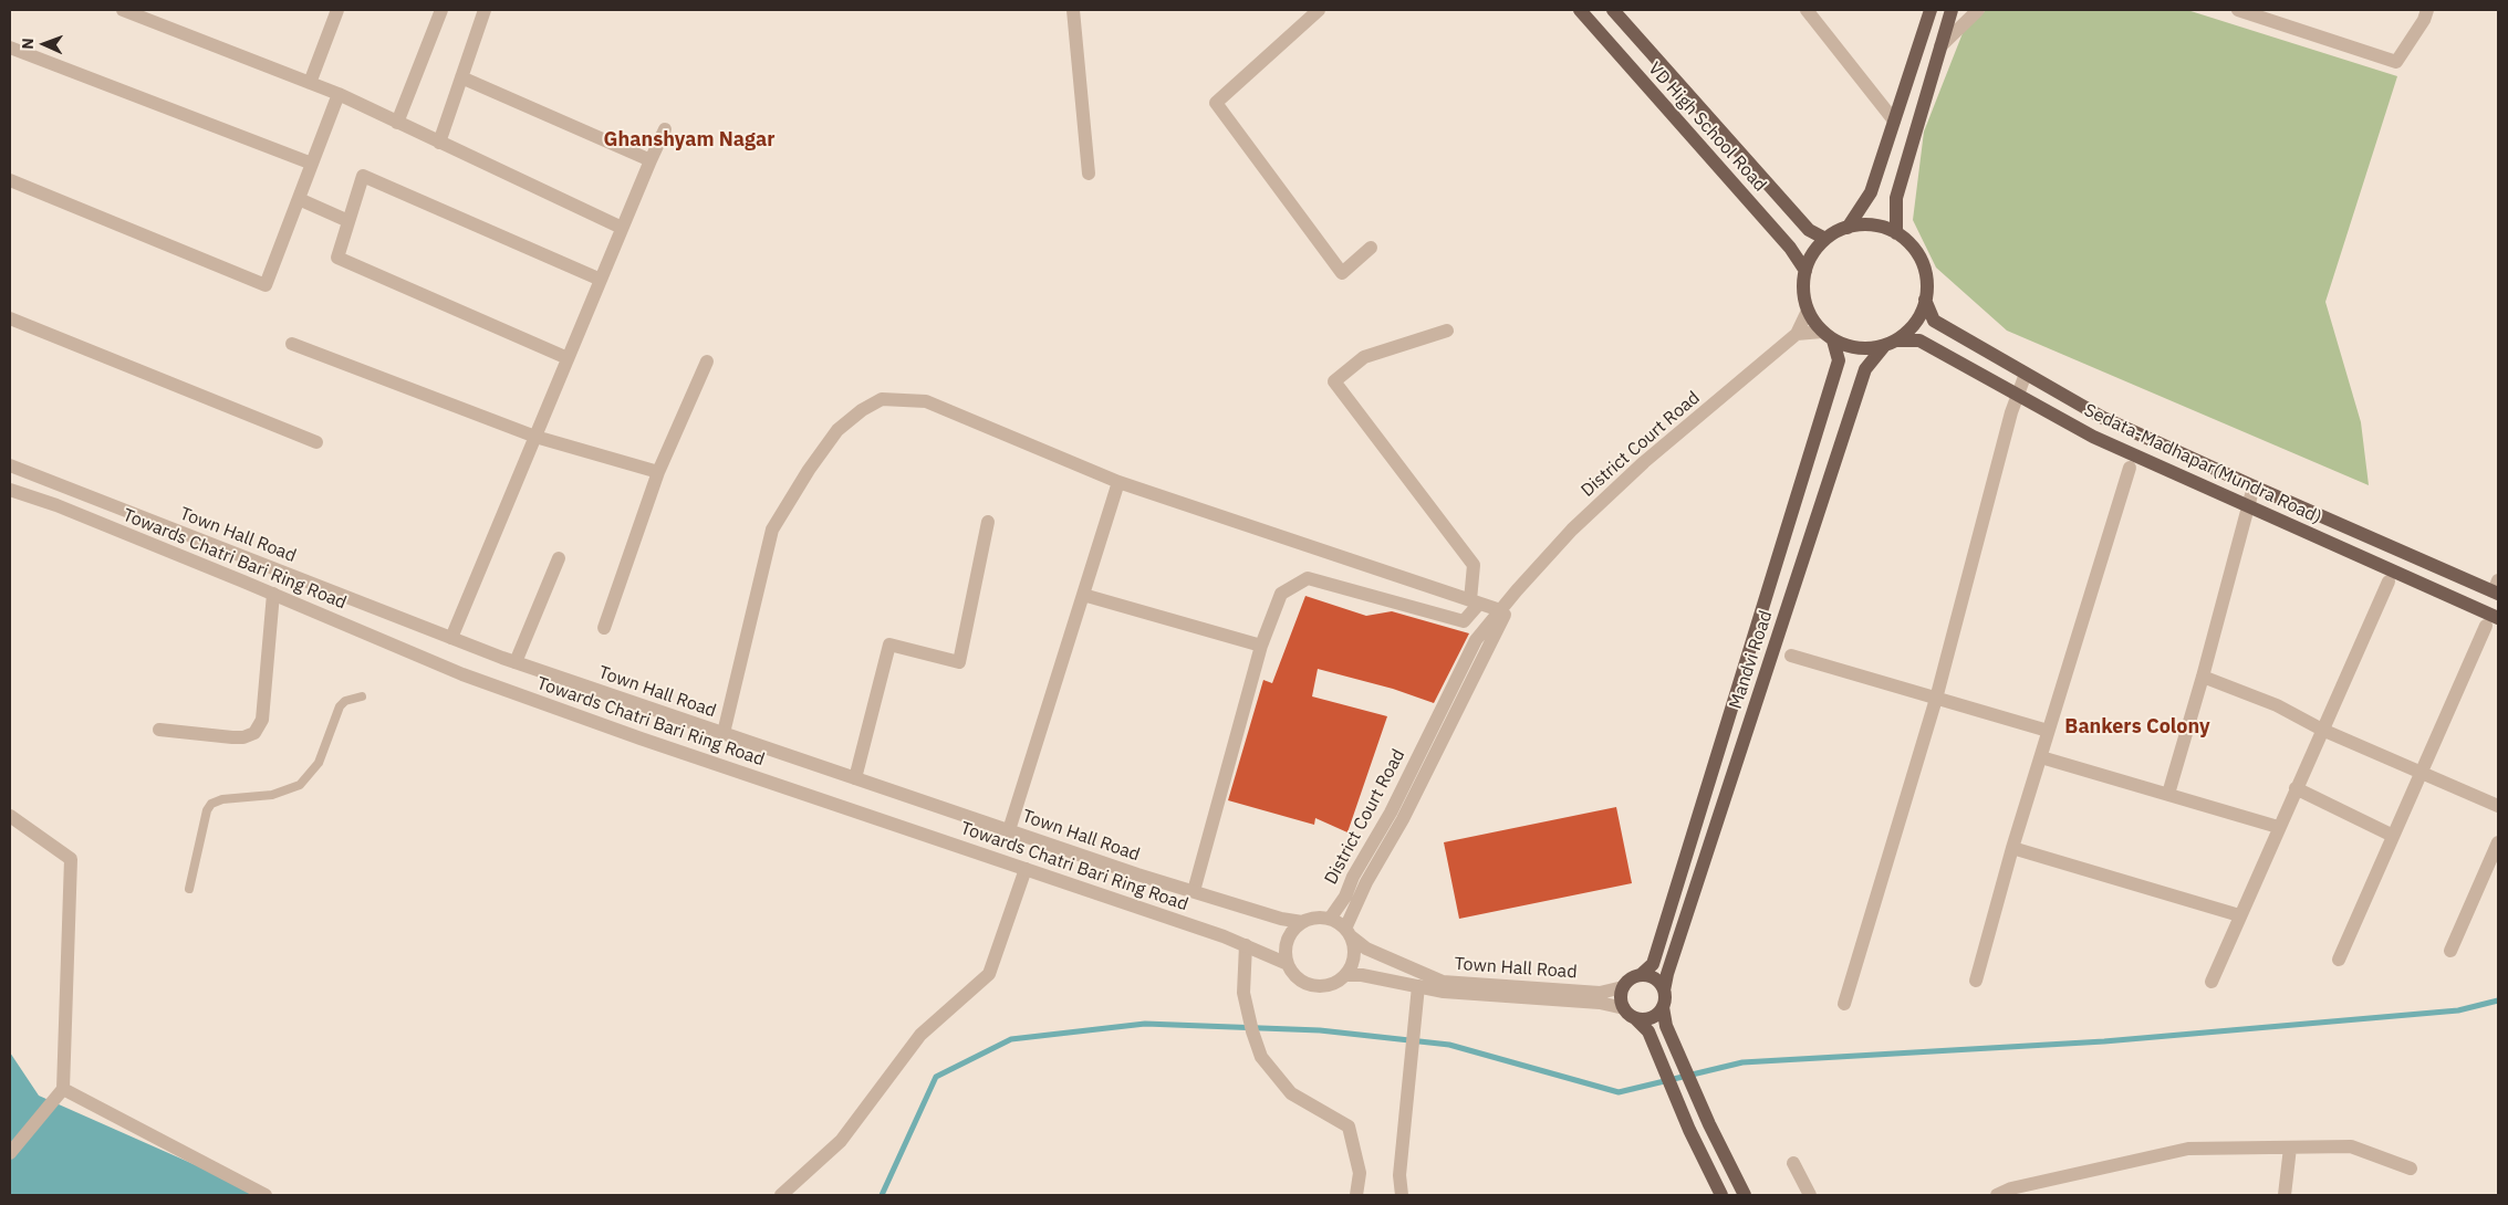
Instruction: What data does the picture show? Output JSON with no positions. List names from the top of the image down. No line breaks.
{"streets":{"main road":["VD High School Road","Sedata-Madhapar(Mundra Road)","Mandvi Road"],"street":["District Court Road","Town Hall Road","Towards Chatri Bari Ring Road"]},"crossings":[["VD High School Road","Sedata-Madhapar(Mundra Road)"],["VD High School Road","Mandvi Road"],["District Court Road","Town Hall Road"],["District Court Road","Towards Chatri Bari Ring Road"],["Sedata-Madhapar(Mundra Road)","Mandvi Road"],["Town Hall Road","Towards Chatri Bari Ring Road"],["Town Hall Road","Mandvi Road"]],"districts":["Ghanshyam Nagar","Bankers Colony"],"north":"left"}
